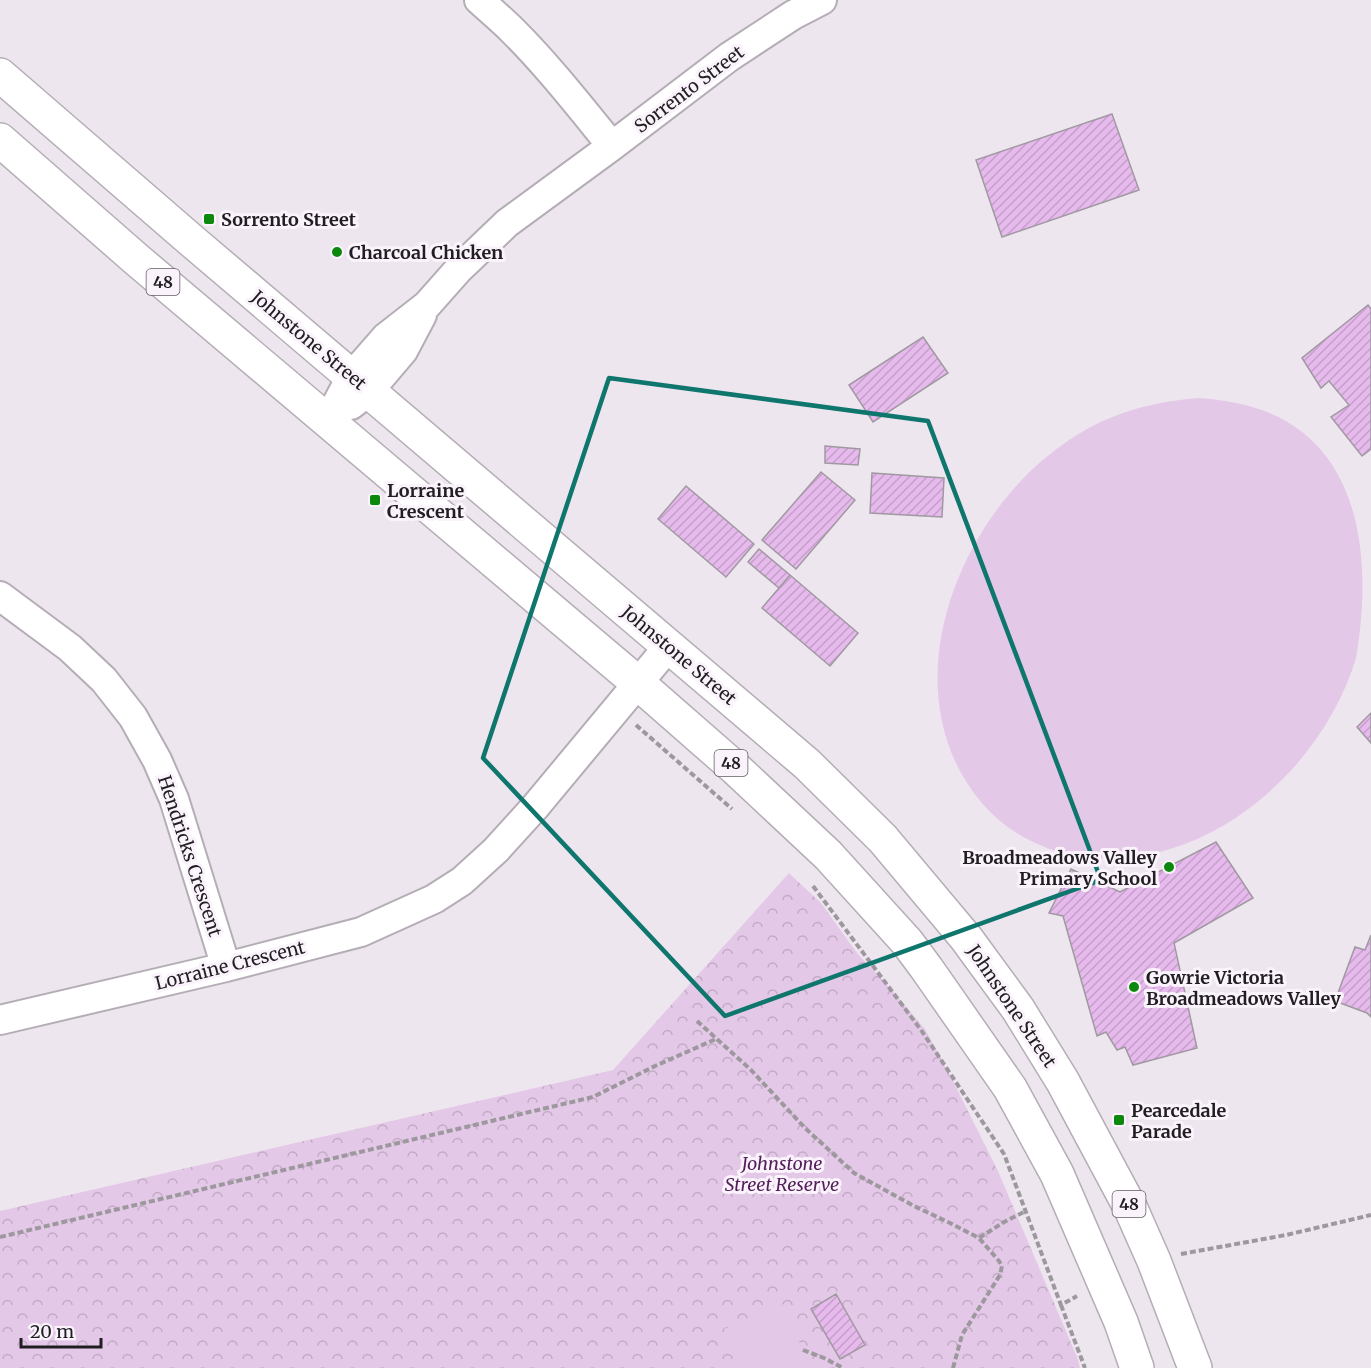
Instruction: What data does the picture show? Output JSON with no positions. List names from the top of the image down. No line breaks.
{"streets":{"main road":["48","Johnstone Street"],"street":["Sorrento Street","Hendricks Crescent","Lorraine Crescent"]},"crossings":[["Sorrento Street","48"],["Sorrento Street","Johnstone Street"],["48","Lorraine Crescent"],["Johnstone Street","Lorraine Crescent"],["Hendricks Crescent","Lorraine Crescent"]],"parks":["Johnstone Street Reserve"],"places":{"transit":["Sorrento Street","Lorraine Crescent","Pearcedale Parade"],"other":["Charcoal Chicken","Broadmeadows Valley Primary School","Gowrie Victoria Broadmeadows Valley"]},"scale_bar":"20 m"}
